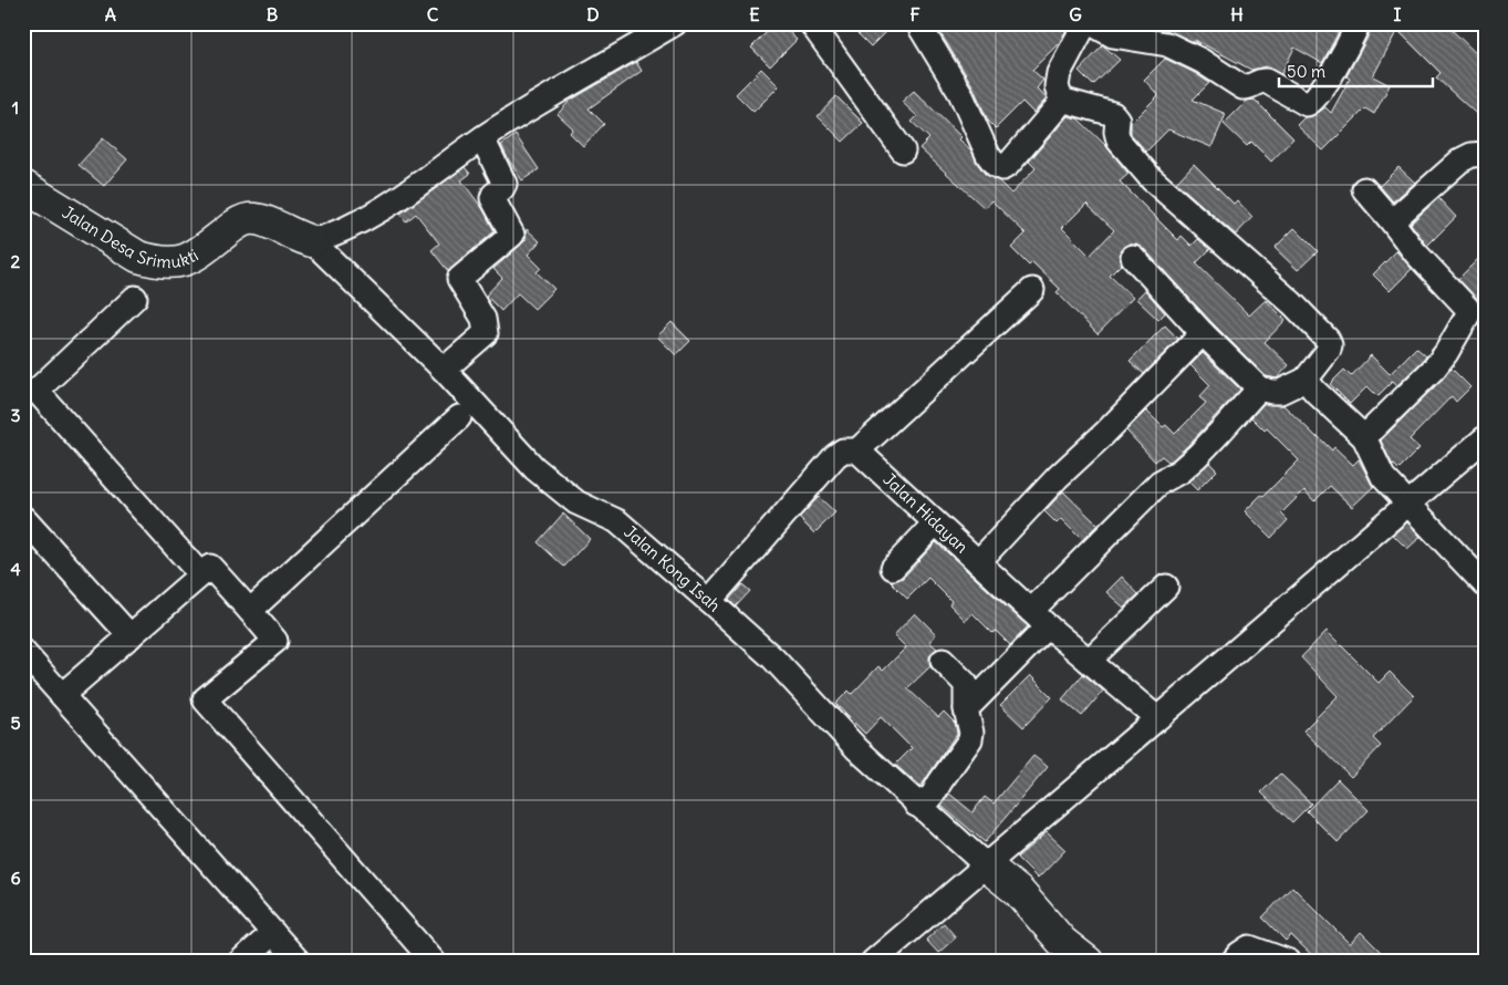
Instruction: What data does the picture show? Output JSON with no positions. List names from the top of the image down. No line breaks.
{"streets":{"street":["Jalan Desa Srimukti","Jalan Hidayan","Jalan Kong Isah"]},"crossings":[["Jalan Desa Srimukti","Jalan Kong Isah"]],"scale_bar":"50 m","grid":{"columns":["A","B","C","D","E","F","G","H","I"],"rows":["1","2","3","4","5","6"]}}
